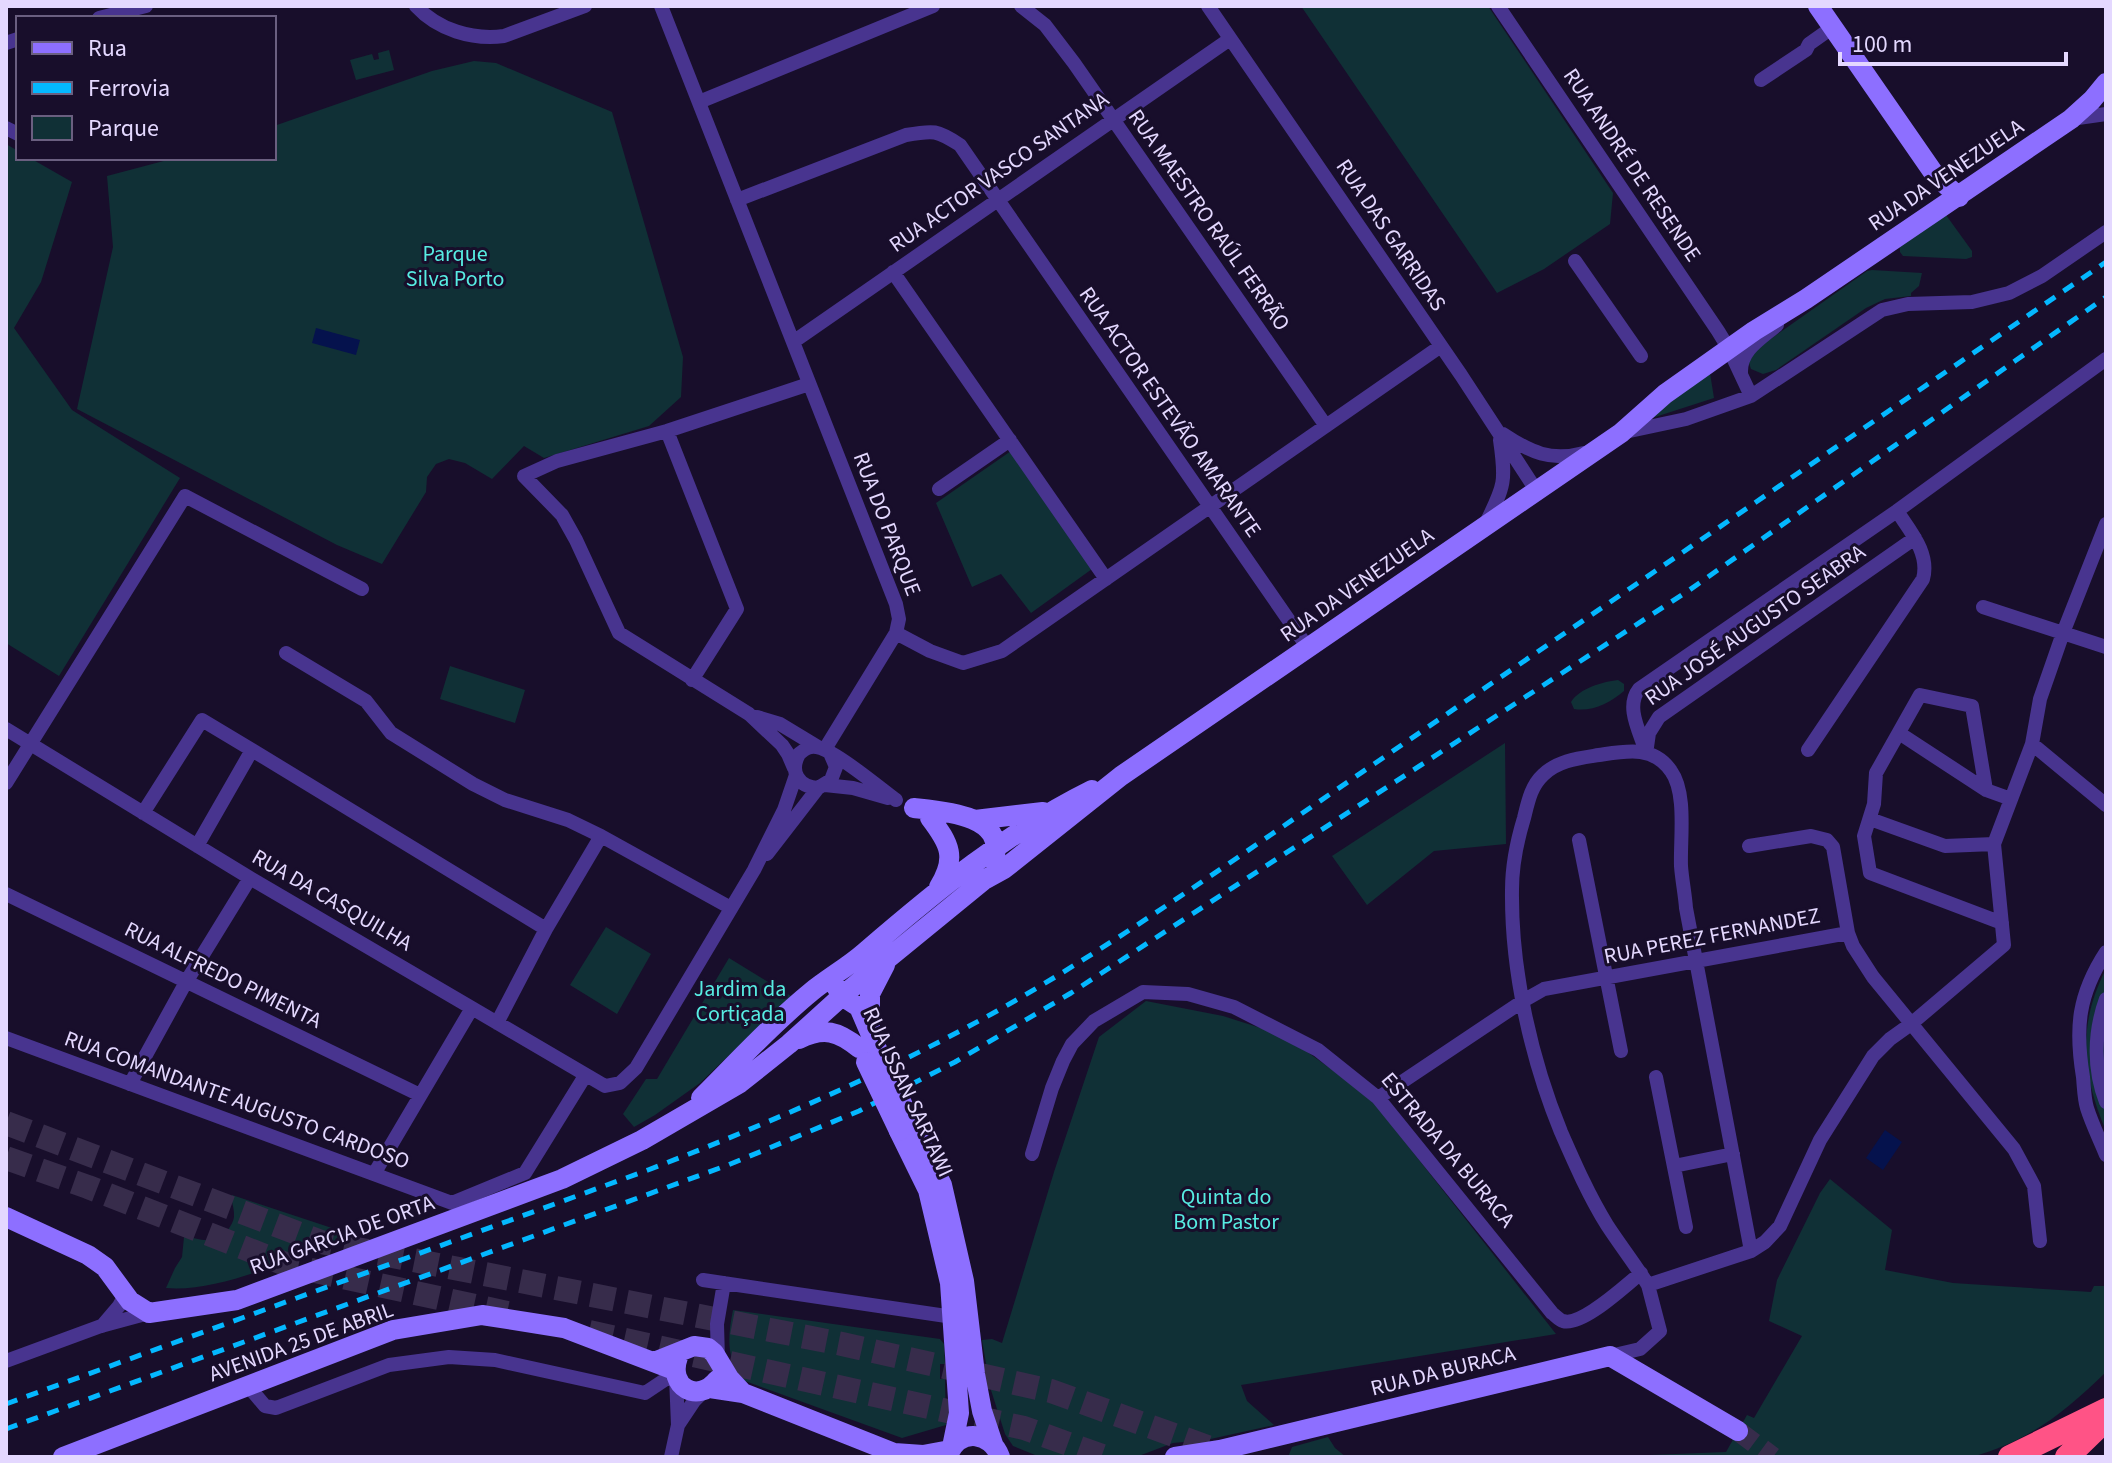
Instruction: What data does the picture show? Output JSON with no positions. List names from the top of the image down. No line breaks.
{"streets":{"street":["RUA ANDRÉ DE RESENDE","RUA ACTOR VASCO SANTANA","RUA DA VENEZUELA","RUA MAESTRO RAÚL FERRÃO","RUA DAS GARRIDAS","RUA ACTOR ESTEVÃO AMARANTE","RUA DO PARQUE","RUA JOSÉ AUGUSTO SEABRA","RUA DA CASQUILHA","RUA PEREZ FERNANDEZ","RUA ALFREDO PIMENTA","RUA ISSAN SARTAWI","RUA COMANDANTE AUGUSTO CARDOSO","ESTRADA DA BURACA","RUA GARCIA DE ORTA","AVENIDA 25 DE ABRIL","RUA DA BURACA"]},"crossings":[["RUA ANDRÉ DE RESENDE","RUA DA VENEZUELA"],["RUA ACTOR VASCO SANTANA","RUA MAESTRO RAÚL FERRÃO"],["RUA ACTOR VASCO SANTANA","RUA DAS GARRIDAS"],["RUA ACTOR VASCO SANTANA","RUA ACTOR ESTEVÃO AMARANTE"],["RUA ACTOR VASCO SANTANA","RUA DO PARQUE"],["RUA DA VENEZUELA","RUA DAS GARRIDAS"],["RUA DA VENEZUELA","RUA ACTOR ESTEVÃO AMARANTE"],["RUA DA VENEZUELA","RUA ISSAN SARTAWI"],["RUA DA VENEZUELA","RUA GARCIA DE ORTA"],["RUA ACTOR ESTEVÃO AMARANTE","RUA DO PARQUE"],["RUA DA CASQUILHA","RUA COMANDANTE AUGUSTO CARDOSO"],["RUA PEREZ FERNANDEZ","ESTRADA DA BURACA"],["RUA ISSAN SARTAWI","RUA GARCIA DE ORTA"],["ESTRADA DA BURACA","RUA DA BURACA"]],"parks":["Parque Silva Porto","Jardim da Cortiçada","Quinta do Bom Pastor"],"legend":["Rua","Ferrovia","Parque"],"scale_bar":"100 m"}
